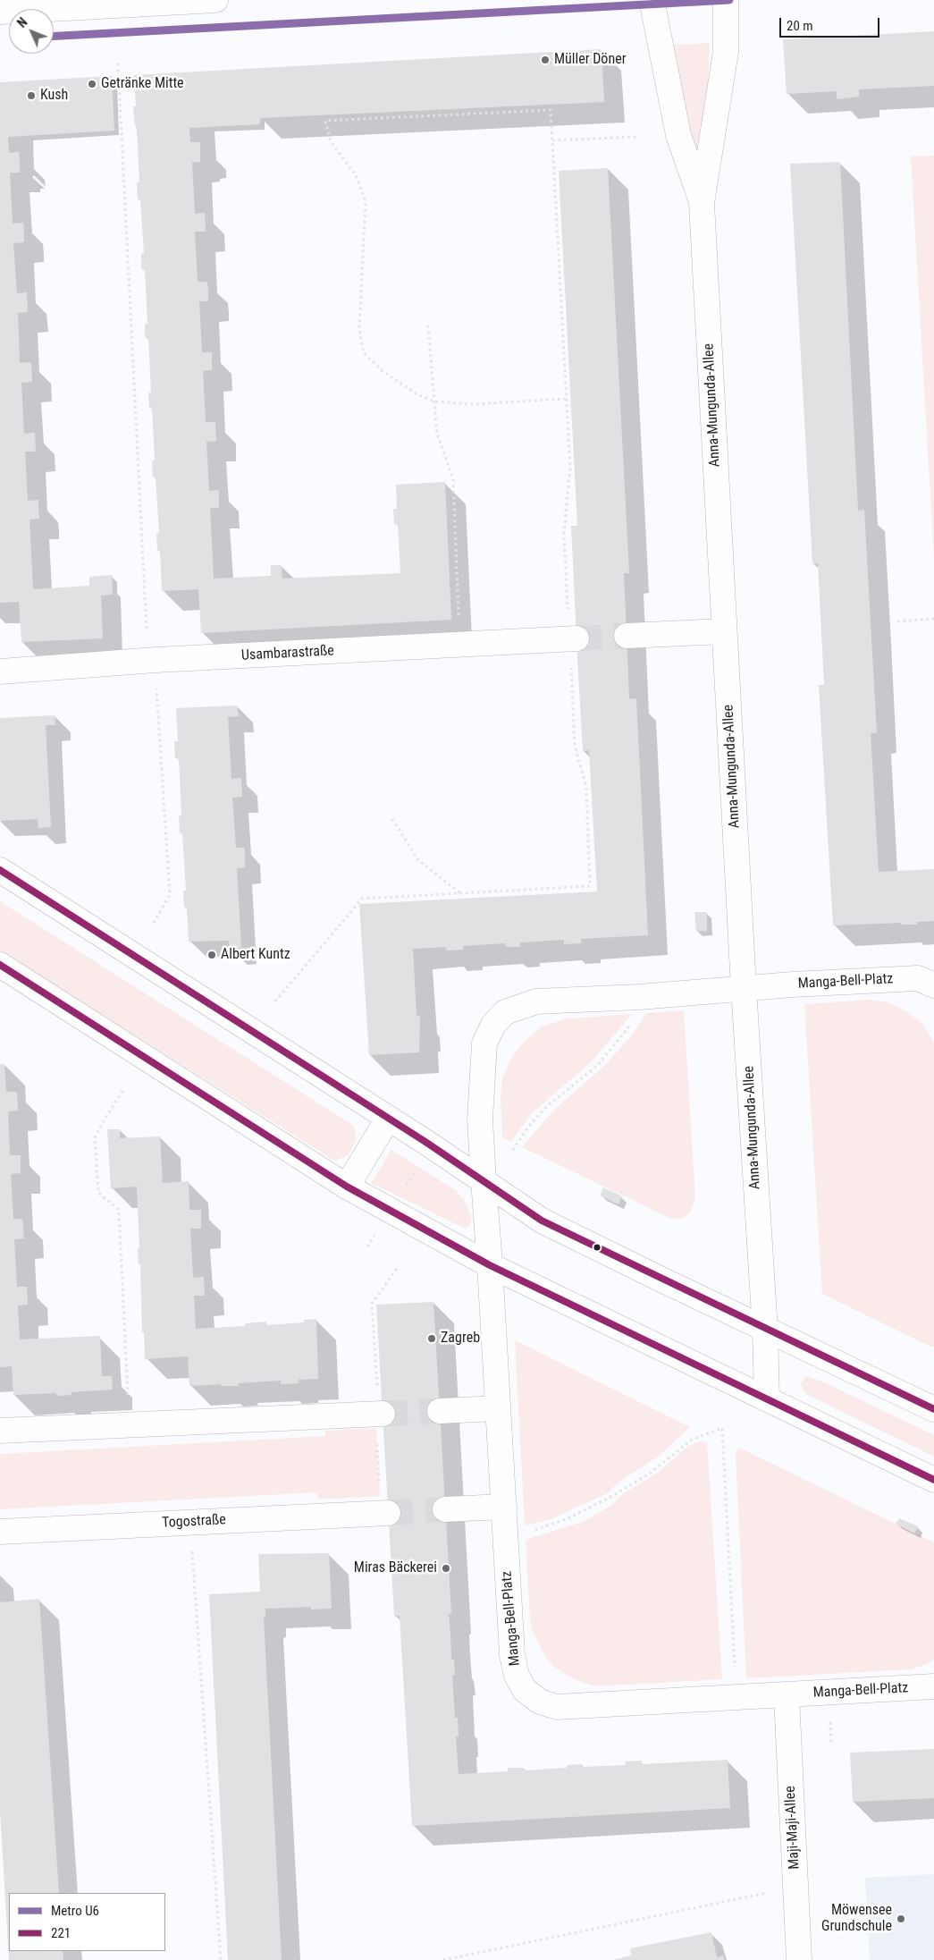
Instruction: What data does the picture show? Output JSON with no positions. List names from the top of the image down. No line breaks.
{"streets":{"street":["Anna-Mungunda-Allee","Usambarastraße","Manga-Bell-Platz","Togostraße","Maji-Maji-Allee"]},"crossings":[["Anna-Mungunda-Allee","Manga-Bell-Platz"],["Manga-Bell-Platz","Maji-Maji-Allee"]],"places":["Müller Döner","Getränke Mitte","Kush","Albert Kuntz","Zagreb","Miras Bäckerei","Möwensee Grundschule"],"lines":["metro line U6","transit line 221"],"legend":["Metro U6","221"],"scale_bar":"20 m","north":"top left"}
